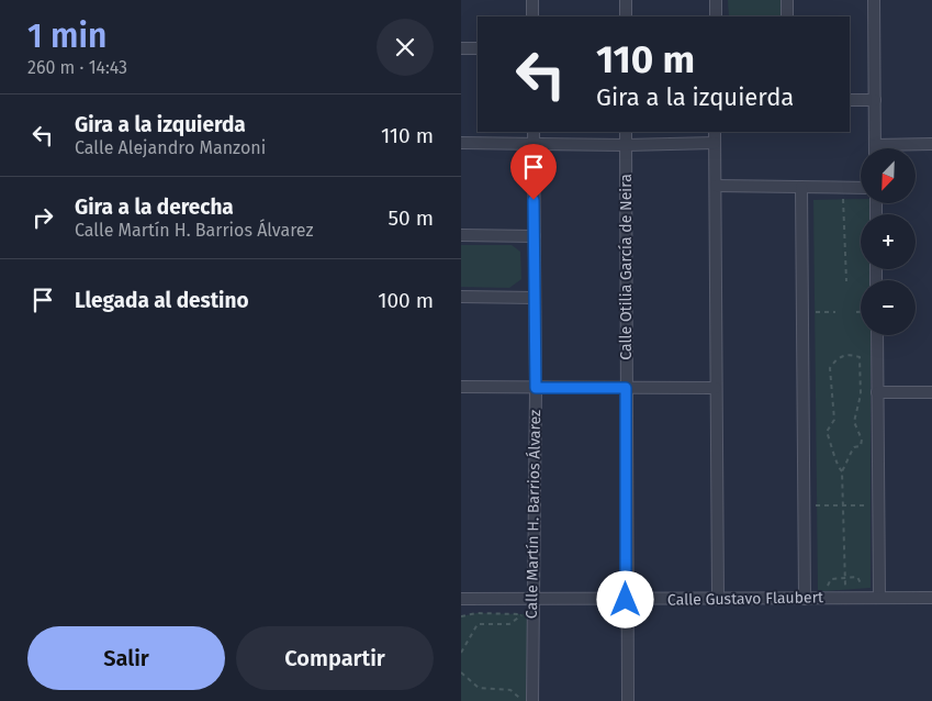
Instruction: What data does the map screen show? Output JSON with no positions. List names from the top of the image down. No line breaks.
{"streets":{"street":["Calle Otilia García de Neira","Calle Martín H. Barrios Álvarez","Calle Gustavo Flaubert"]},"crossings":[["Calle Otilia García de Neira","Calle Gustavo Flaubert"],["Calle Martín H. Barrios Álvarez","Calle Gustavo Flaubert"]],"north":"bottom left","page":{"heading":["1 min","260 m · 14:43"],"turn":["110 m","Gira a la izquierda"],"list":[{"name":"Gira a la izquierda","note":"Calle Alejandro Manzoni","value":"110 m"},{"name":"Gira a la derecha","note":"Calle Martín H. Barrios Álvarez","value":"50 m"},{"name":"Llegada al destino","value":"100 m"}],"map_buttons":["+","−"],"buttons":["Salir","Compartir"]}}
